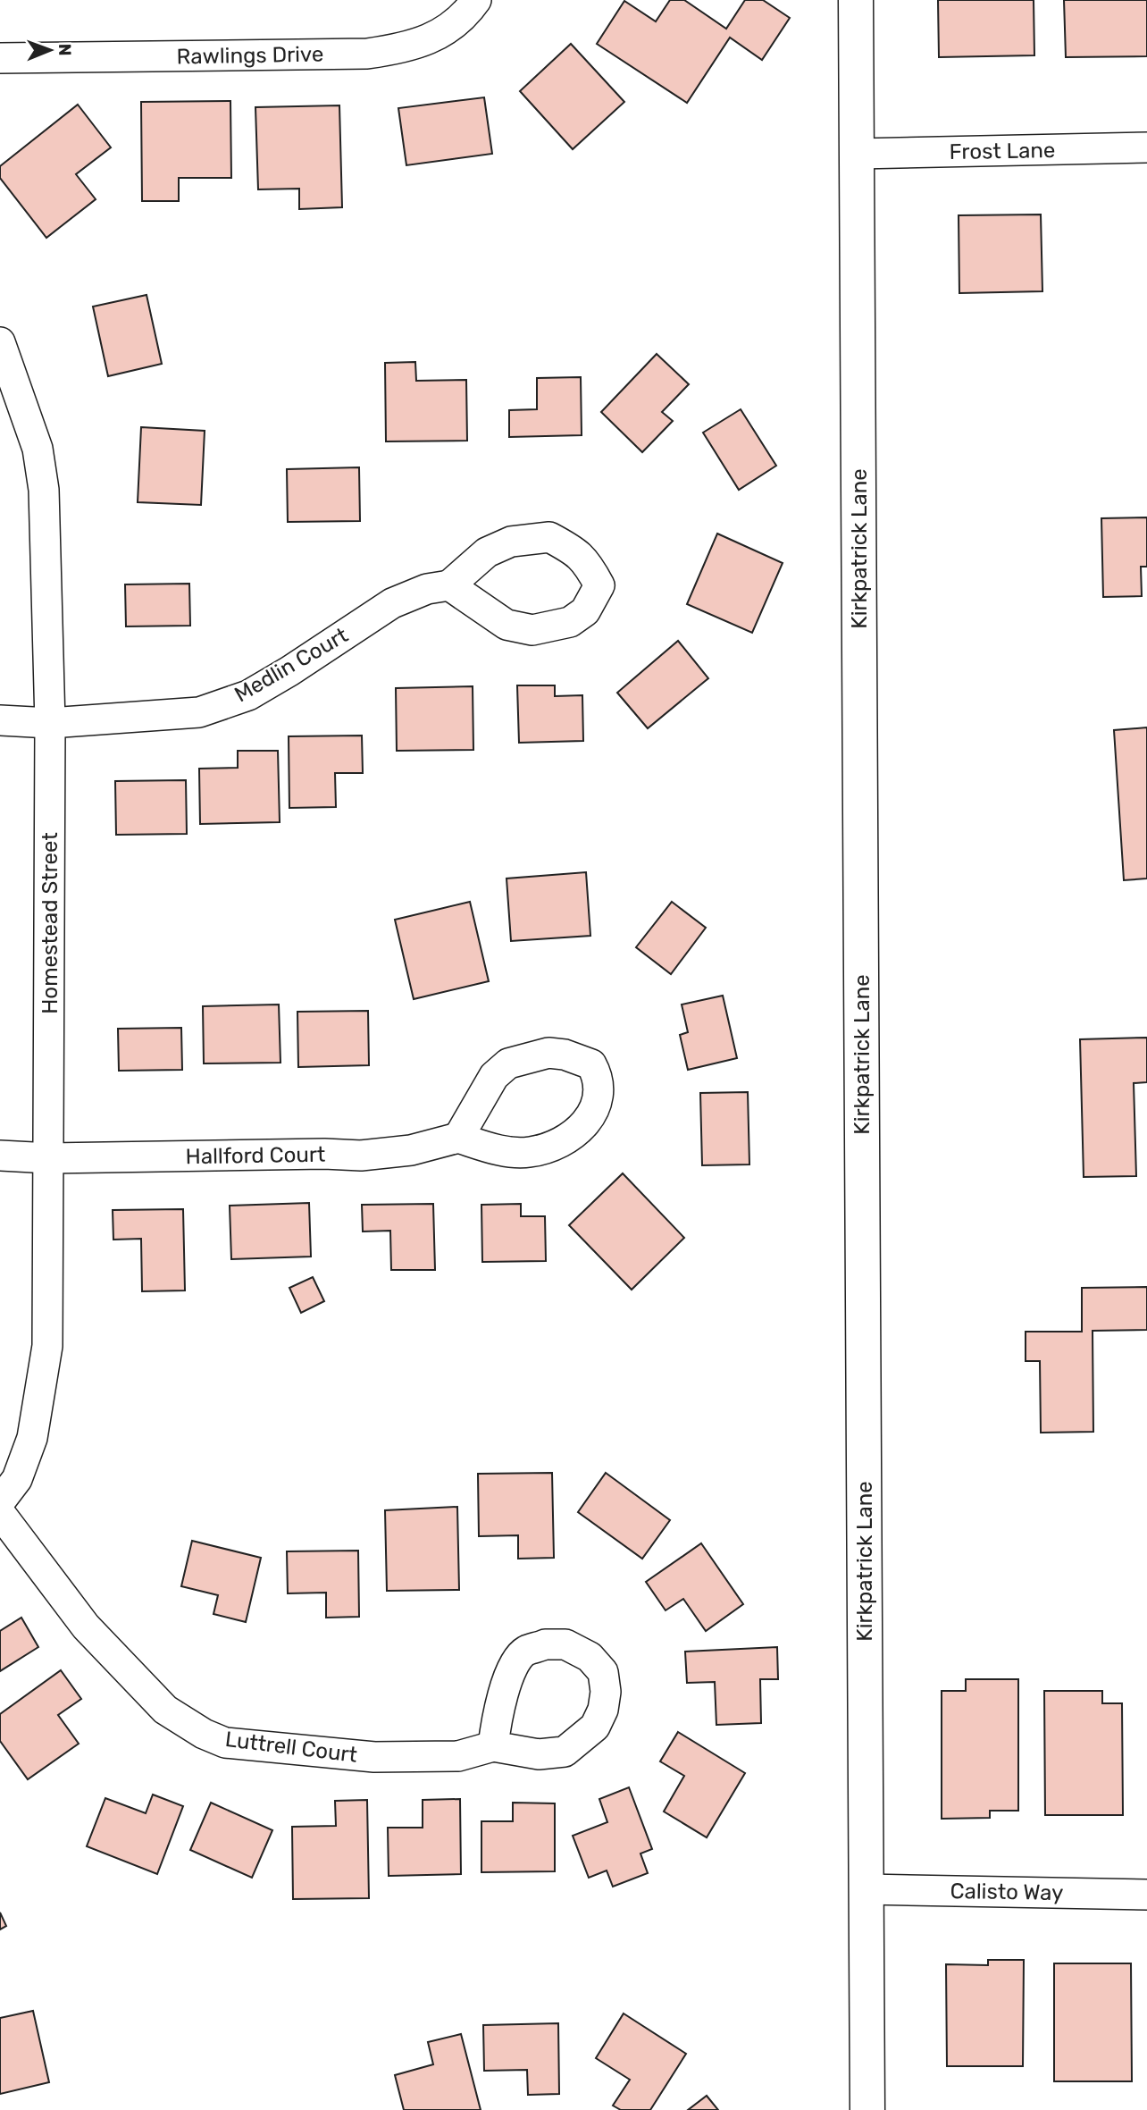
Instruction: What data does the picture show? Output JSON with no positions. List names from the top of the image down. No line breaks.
{"streets":{"street":["Rawlings Drive","Frost Lane","Kirkpatrick Lane","Medlin Court","Homestead Street","Hallford Court","Luttrell Court","Calisto Way"]},"crossings":[["Frost Lane","Kirkpatrick Lane"],["Kirkpatrick Lane","Calisto Way"],["Medlin Court","Homestead Street"],["Homestead Street","Hallford Court"]],"north":"right"}
